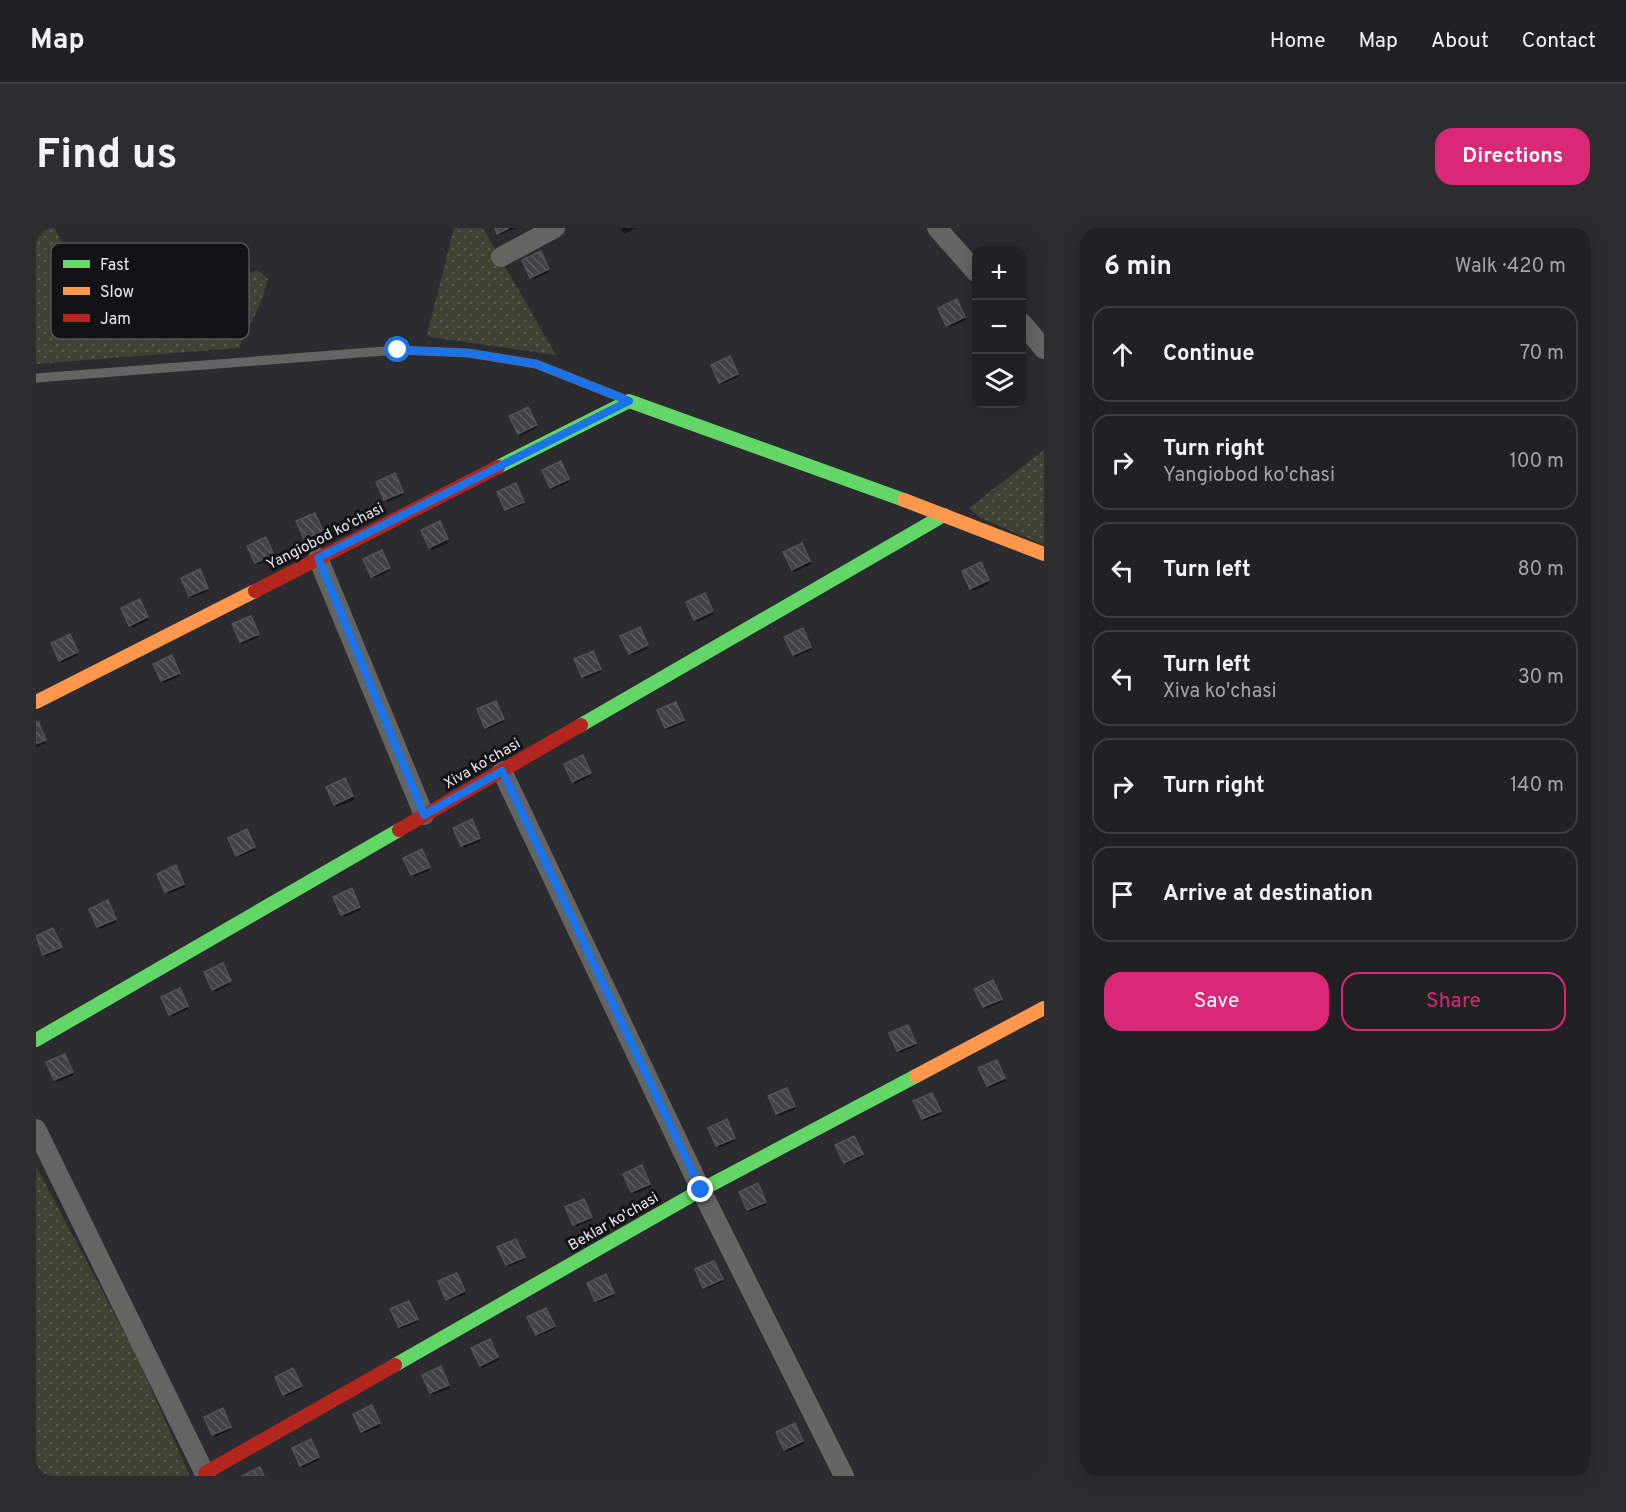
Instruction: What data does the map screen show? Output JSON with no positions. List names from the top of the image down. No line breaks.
{"streets":{"street":["Yangiobod ko'chasi","Xiva ko'chasi","Beklar ko'chasi"]},"legend":["Fast","Slow","Jam"],"page":{"header":"Map","nav":["Home","Map","About","Contact"],"buttons":["Directions",["Save","Share"]],"title":"Find us","heading":["6 min","Walk · 420 m"],"map_buttons":["+","−"],"list":[["Continue","70 m"],["Turn right","Yangiobod ko'chasi","100 m"],["Turn left","80 m"],["Turn left","Xiva ko'chasi","30 m"],["Turn right","140 m"],"Arrive at destination"]}}
